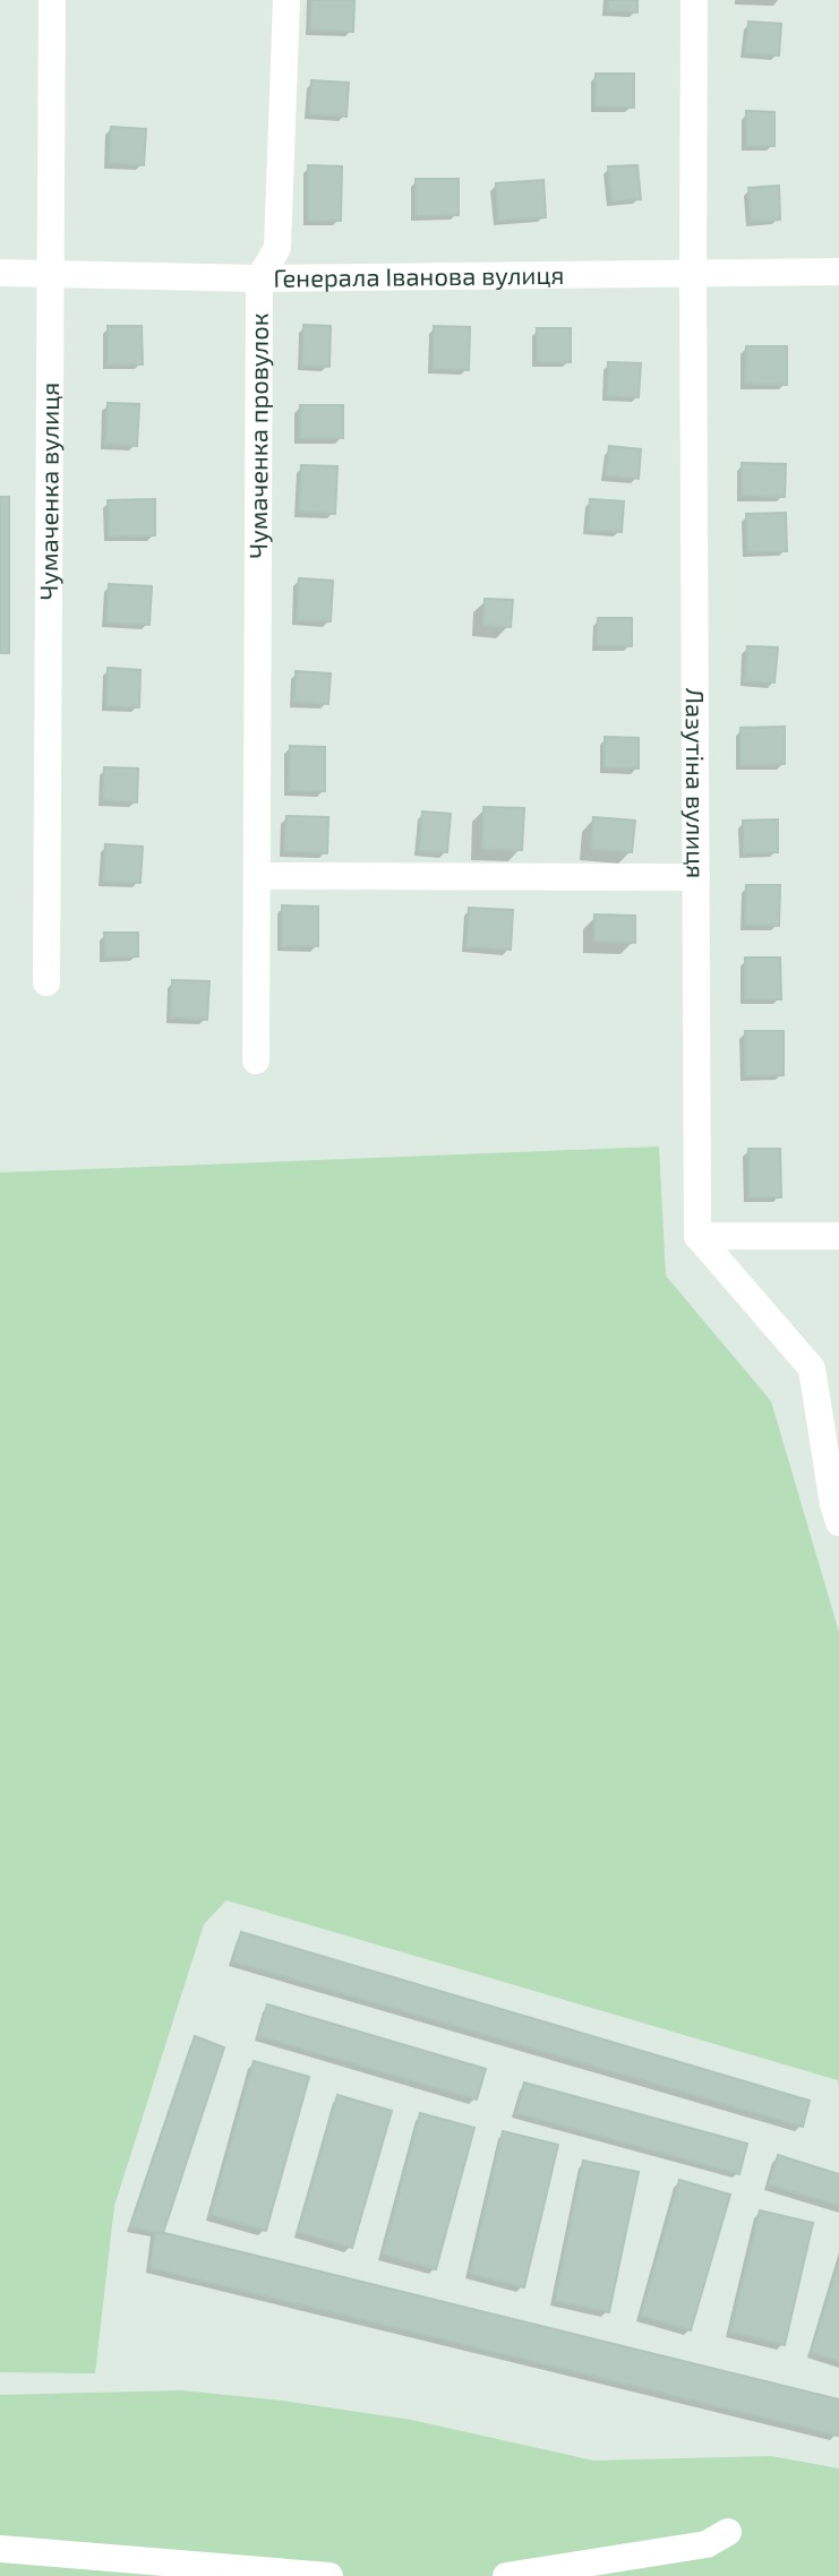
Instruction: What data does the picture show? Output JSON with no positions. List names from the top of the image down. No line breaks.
{"streets":{"street":["Генерала Іванова вулиця","Чумаченка провулок","Чумаченка вулиця","Лазутіна вулиця"]},"crossings":[["Генерала Іванова вулиця","Чумаченка провулок"],["Генерала Іванова вулиця","Чумаченка вулиця"],["Генерала Іванова вулиця","Лазутіна вулиця"]]}
